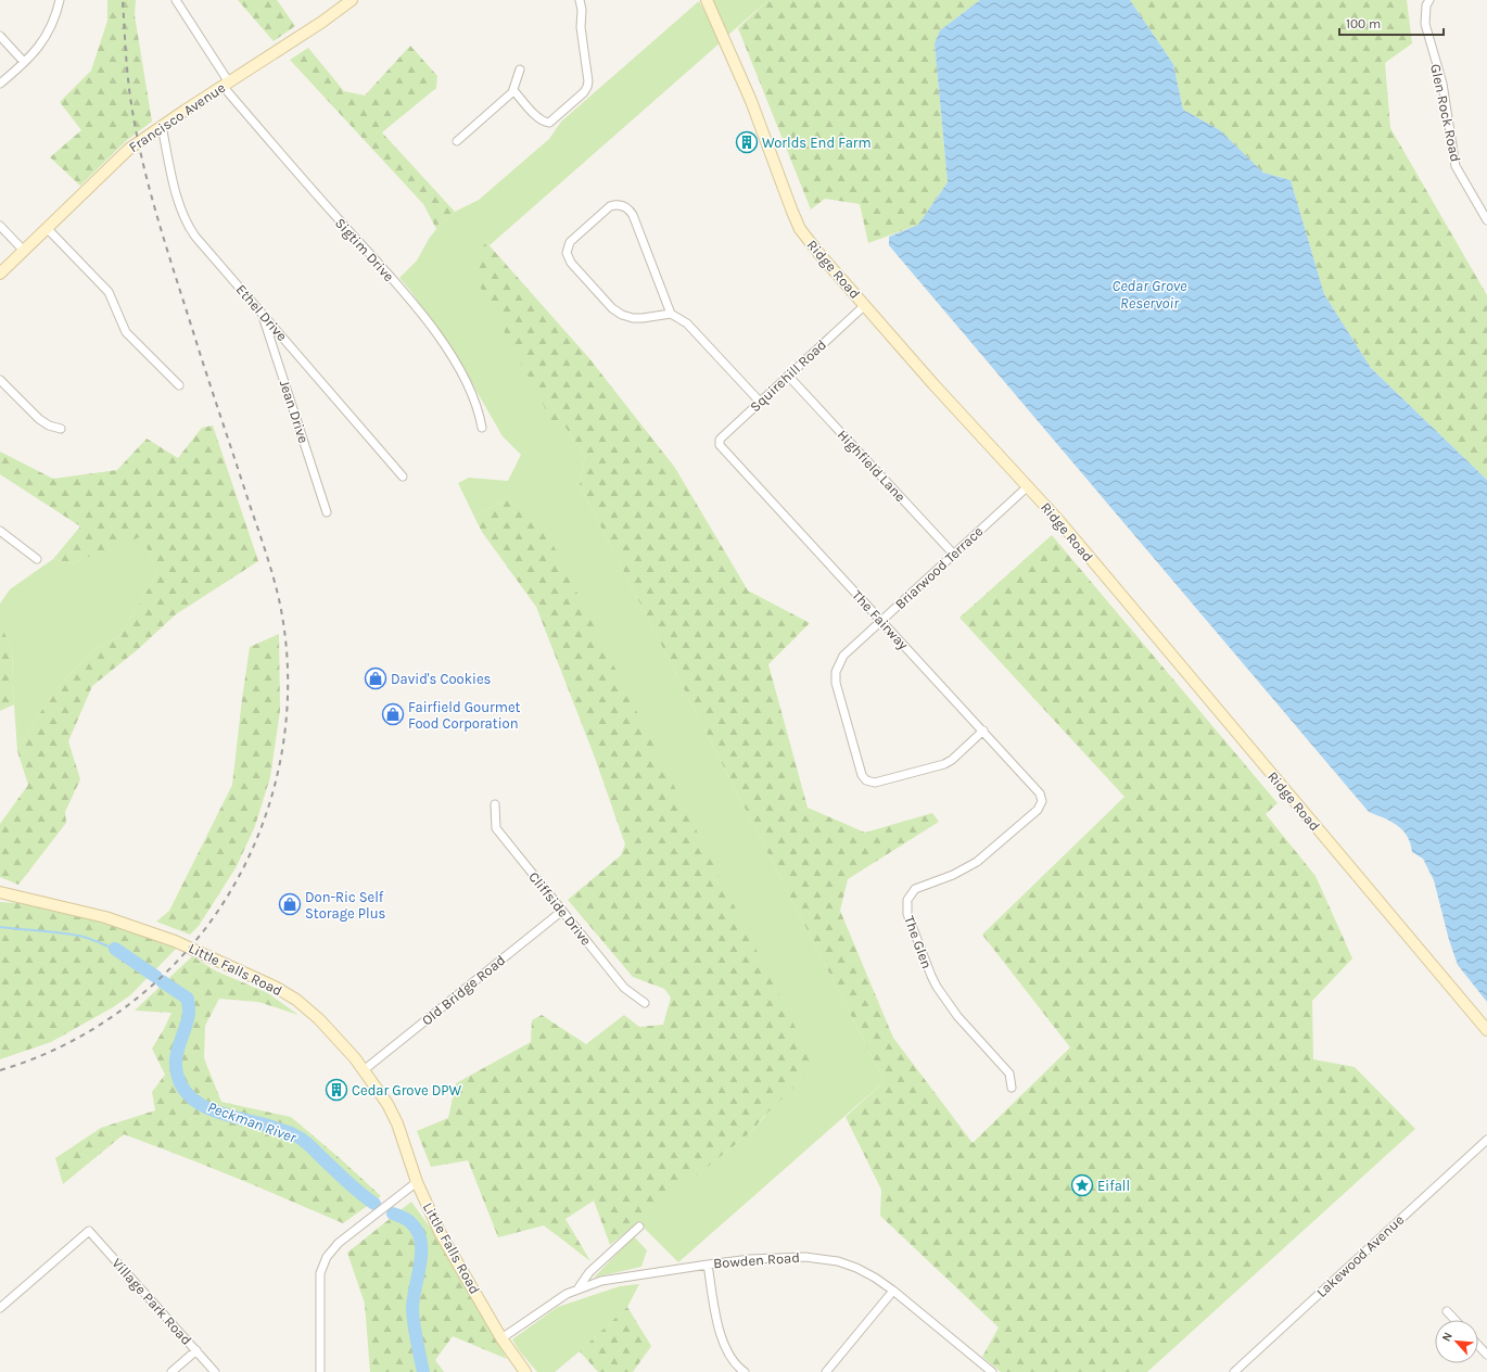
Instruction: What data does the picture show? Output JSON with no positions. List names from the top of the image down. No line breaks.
{"streets":{"main road":["Francisco Avenue","Ridge Road","Little Falls Road"],"street":["Glen Rock Road","Sigtim Drive","Ethel Drive","Squirehill Road","Jean Drive","Highfield Lane","Briarwood Terrace","The Fairway","Cliffside Drive","The Glen","Old Bridge Road","Lakewood Avenue","Bowden Road","Village Park Road"]},"crossings":[["Francisco Avenue","Sigtim Drive"],["Francisco Avenue","Ethel Drive"],["Ridge Road","Squirehill Road"],["Ridge Road","Briarwood Terrace"],["Ethel Drive","Jean Drive"],["Squirehill Road","Highfield Lane"],["Squirehill Road","The Fairway"],["Highfield Lane","Briarwood Terrace"],["Briarwood Terrace","The Fairway"],["The Fairway","The Glen"],["Cliffside Drive","Old Bridge Road"],["Little Falls Road","Old Bridge Road"],["Little Falls Road","Bowden Road"]],"water":["Cedar Grove Reservoir","Peckman River"],"places":{"building":["Worlds End Farm","Cedar Grove DPW"],"shop":["David's Cookies","Fairfield Gourmet Food Corporation","Don-Ric Self Storage Plus"],"place":["Eifall"]},"scale_bar":"100 m","north":"top left"}
